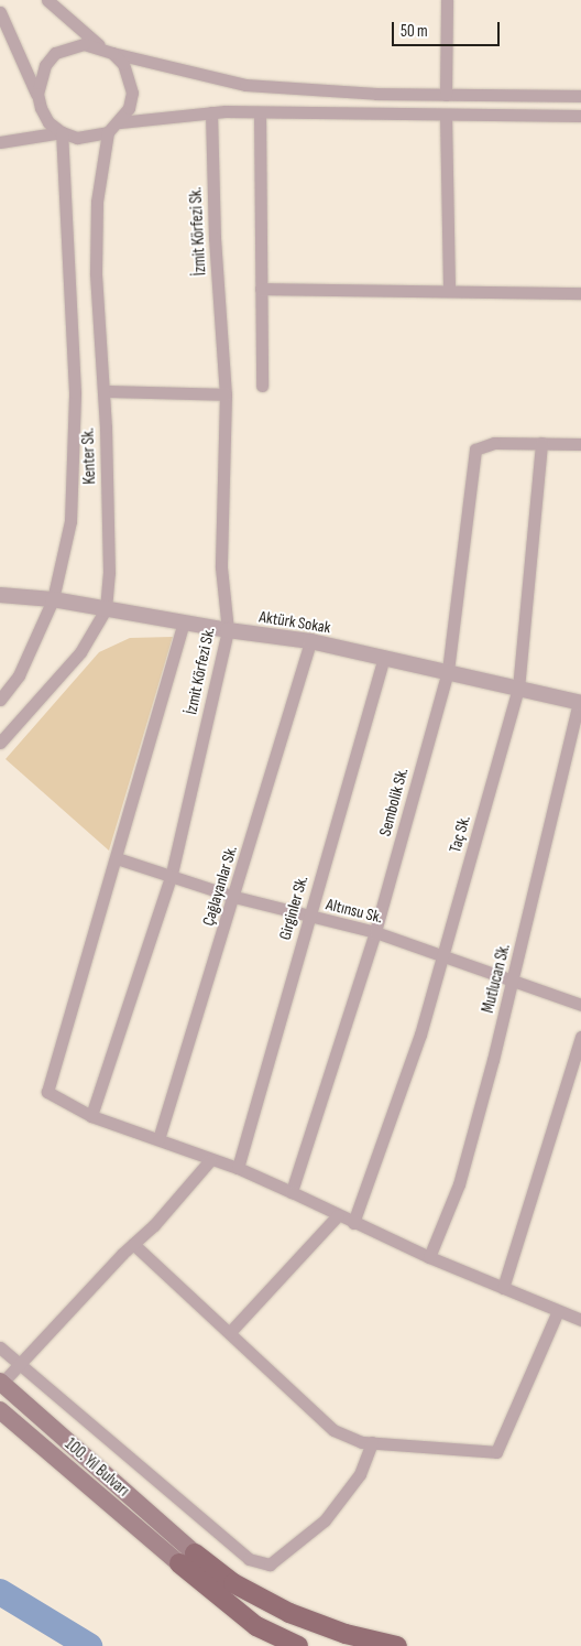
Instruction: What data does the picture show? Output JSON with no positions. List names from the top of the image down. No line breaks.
{"streets":{"main road":["100. Yıl Bulvarı"],"street":["İzmit Körfezi Sk.","Kenter Sk.","Aktürk Sokak","Sembolik Sk.","Taç Sk.","Çağlayanlar Sk.","Girginler Sk.","Altınsu Sk.","Mutlucan Sk."]},"crossings":[["İzmit Körfezi Sk.","Aktürk Sokak"],["İzmit Körfezi Sk.","Altınsu Sk."],["Kenter Sk.","Aktürk Sokak"],["Aktürk Sokak","Sembolik Sk."],["Aktürk Sokak","Taç Sk."],["Aktürk Sokak","Çağlayanlar Sk."],["Aktürk Sokak","Girginler Sk."],["Aktürk Sokak","Mutlucan Sk."],["Sembolik Sk.","Taç Sk."],["Sembolik Sk.","Altınsu Sk."],["Taç Sk.","Altınsu Sk."],["Çağlayanlar Sk.","Altınsu Sk."],["Girginler Sk.","Altınsu Sk."],["Altınsu Sk.","Mutlucan Sk."]],"scale_bar":"50 m"}
